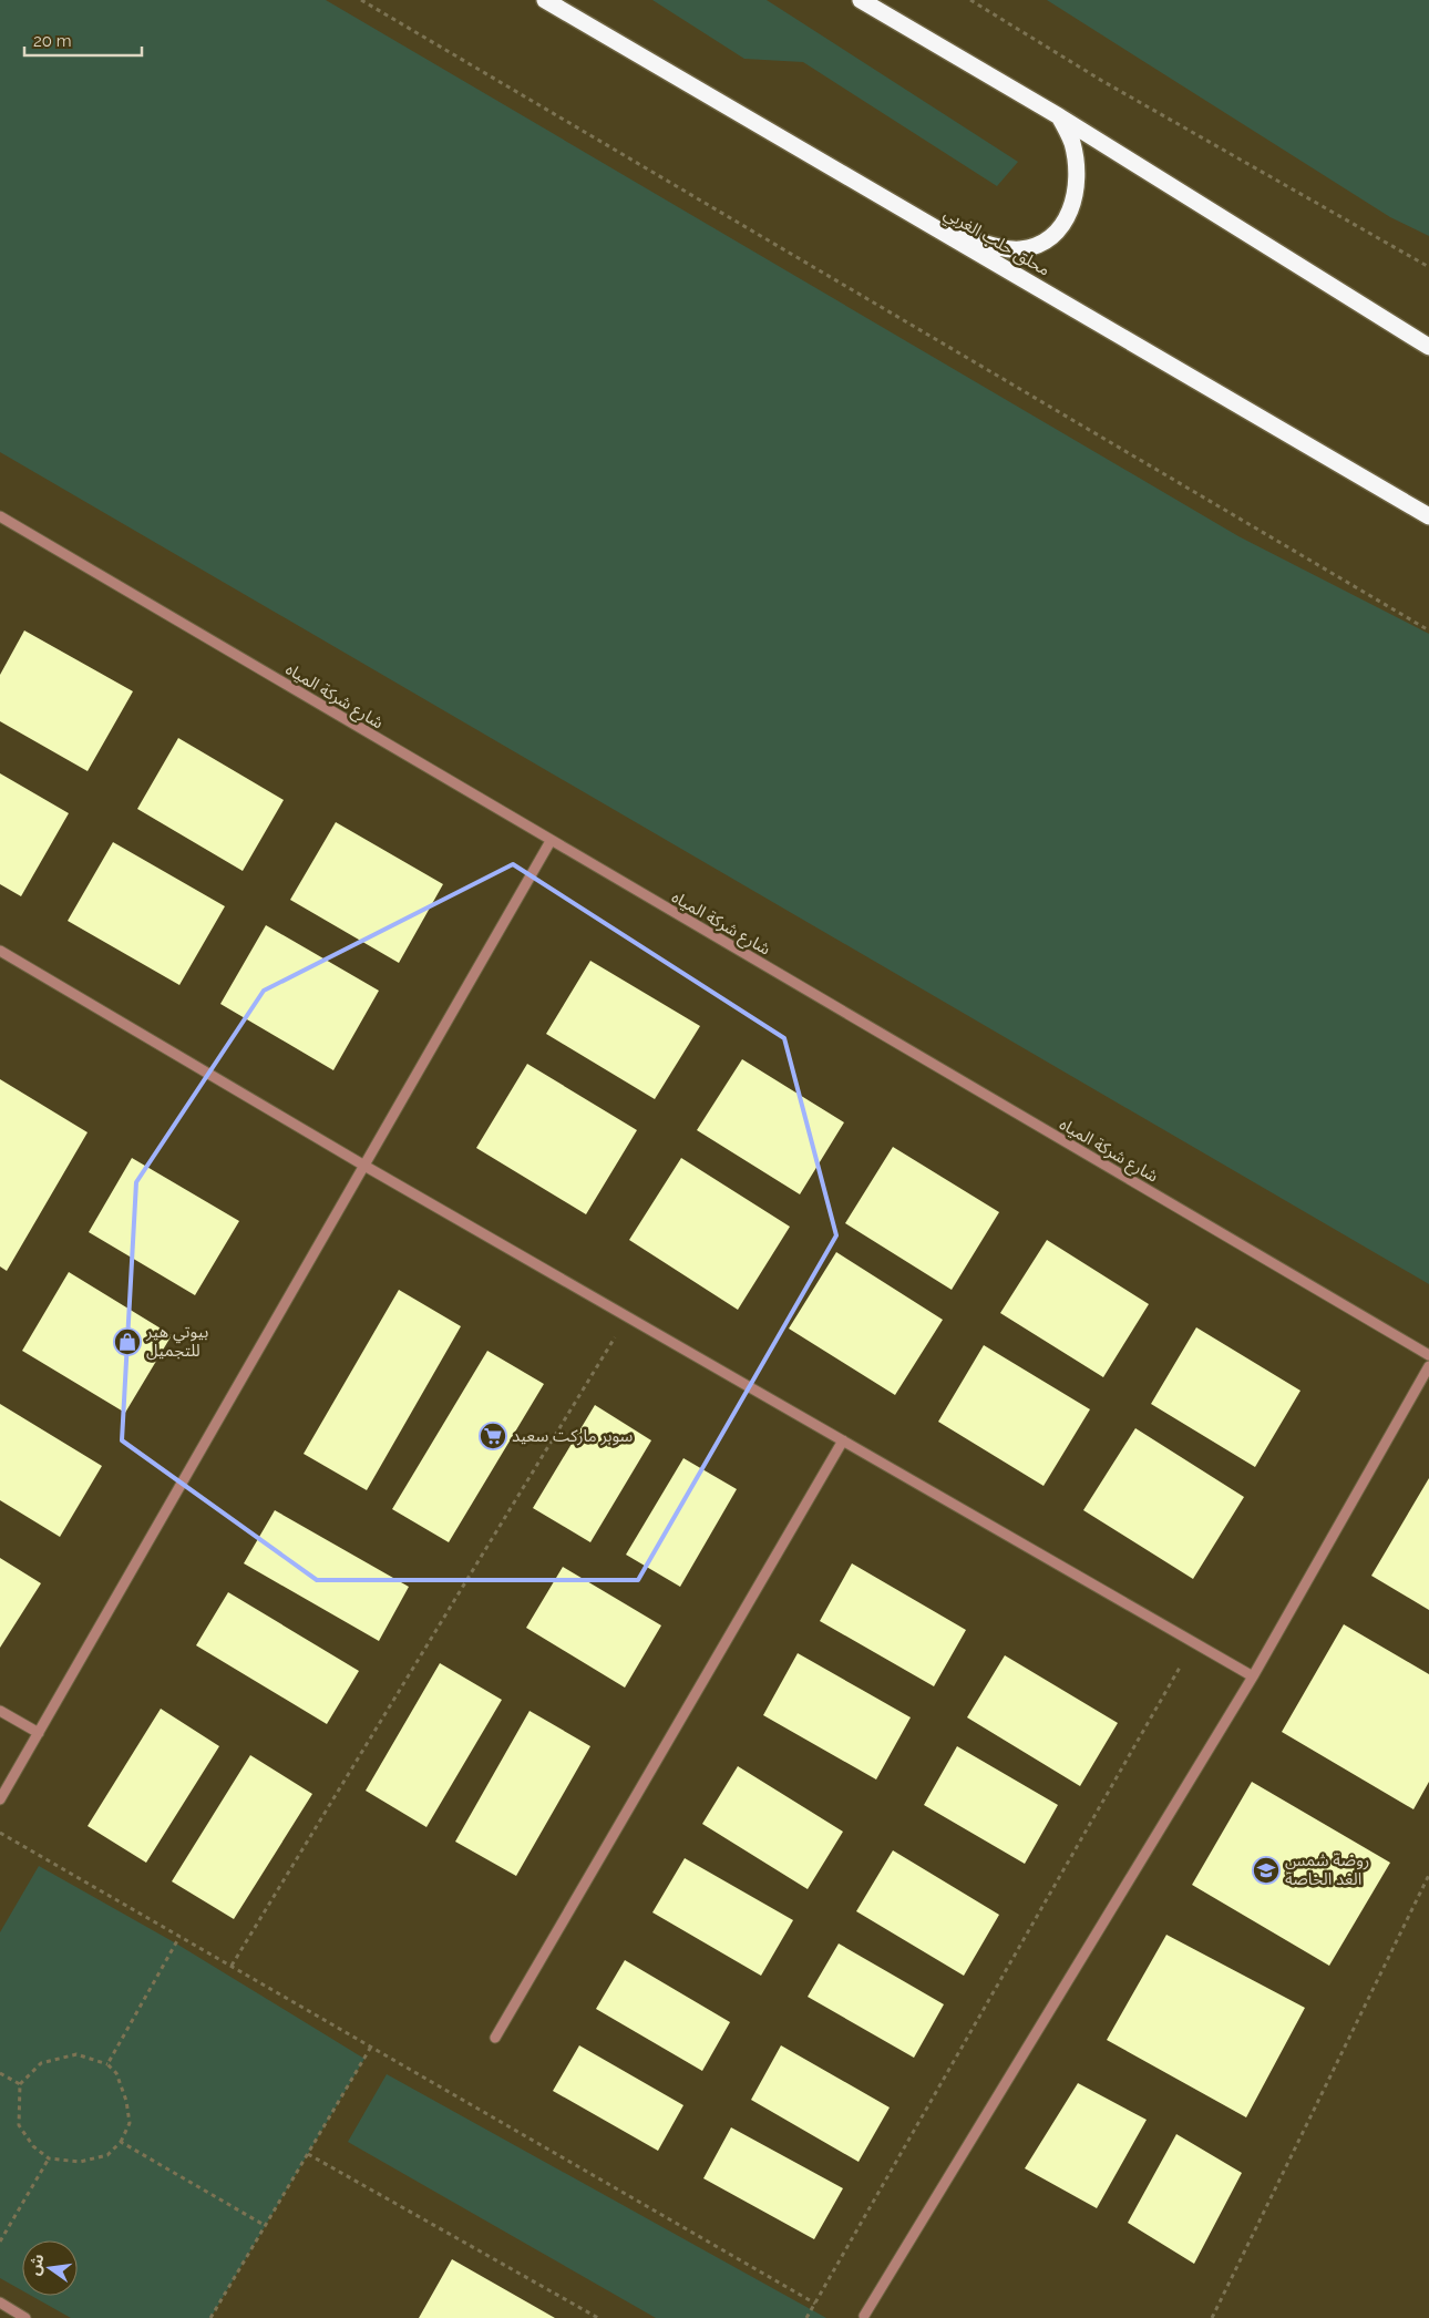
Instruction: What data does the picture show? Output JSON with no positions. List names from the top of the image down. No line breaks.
{"streets":{"highway":["محلق حلب الغربي"],"street":["شارع شركة المياه"]},"places":{"shop":["بيوتي هير للتجميل"],"supermarket":["سوبر ماركت سعيد"],"school or university":["روضة شمس الغد الخاصة"]},"scale_bar":"20 m","north":"left"}
